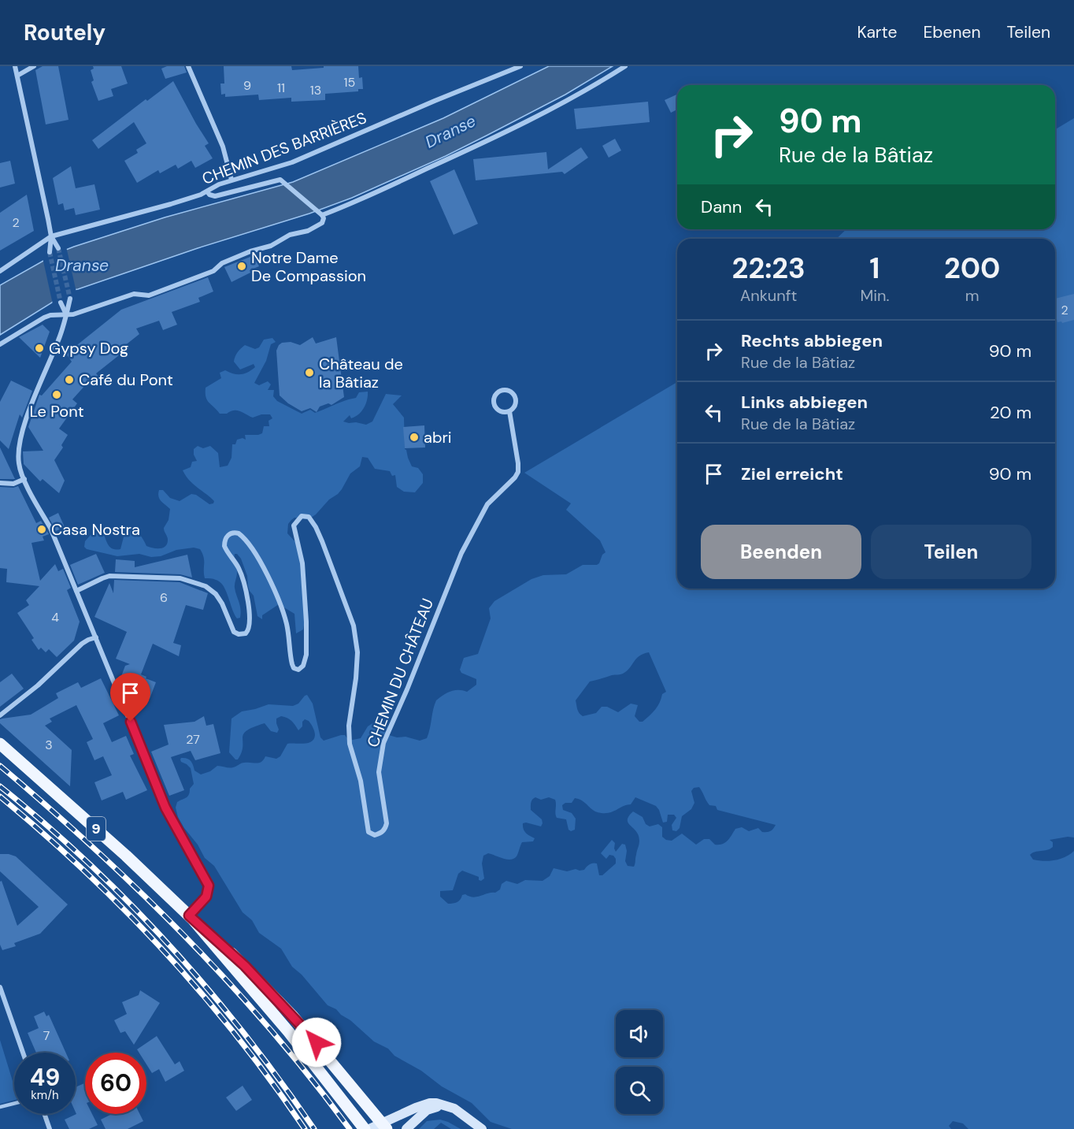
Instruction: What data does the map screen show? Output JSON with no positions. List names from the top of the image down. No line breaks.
{"streets":{"main road":["9"],"street":["CHEMIN DES BARRIÈRES","CHEMIN DU CHÂTEAU"]},"water":["Dranse"],"places":["Notre Dame De Compassion","Gypsy Dog","Château de la Bâtiaz","Café du Pont","Le Pont","abri","Casa Nostra"],"house_numbers":["15","9","11","13","2","2","6","4","27","3","7"],"page":{"header":"Routely","nav":["Karte","Ebenen","Teilen"],"turn":["90 m","Rue de la Bâtiaz"],"then":"Dann","eta":["22:23","Ankunft","1","Min.","200","m"],"list":[{"name":"Rechts abbiegen","note":"Rue de la Bâtiaz","value":"90 m"},{"name":"Links abbiegen","note":"Rue de la Bâtiaz","value":"20 m"},{"name":"Ziel erreicht","value":"90 m"}],"buttons":["Beenden","Teilen"],"speed":"49 km/h","limit":"60"}}
